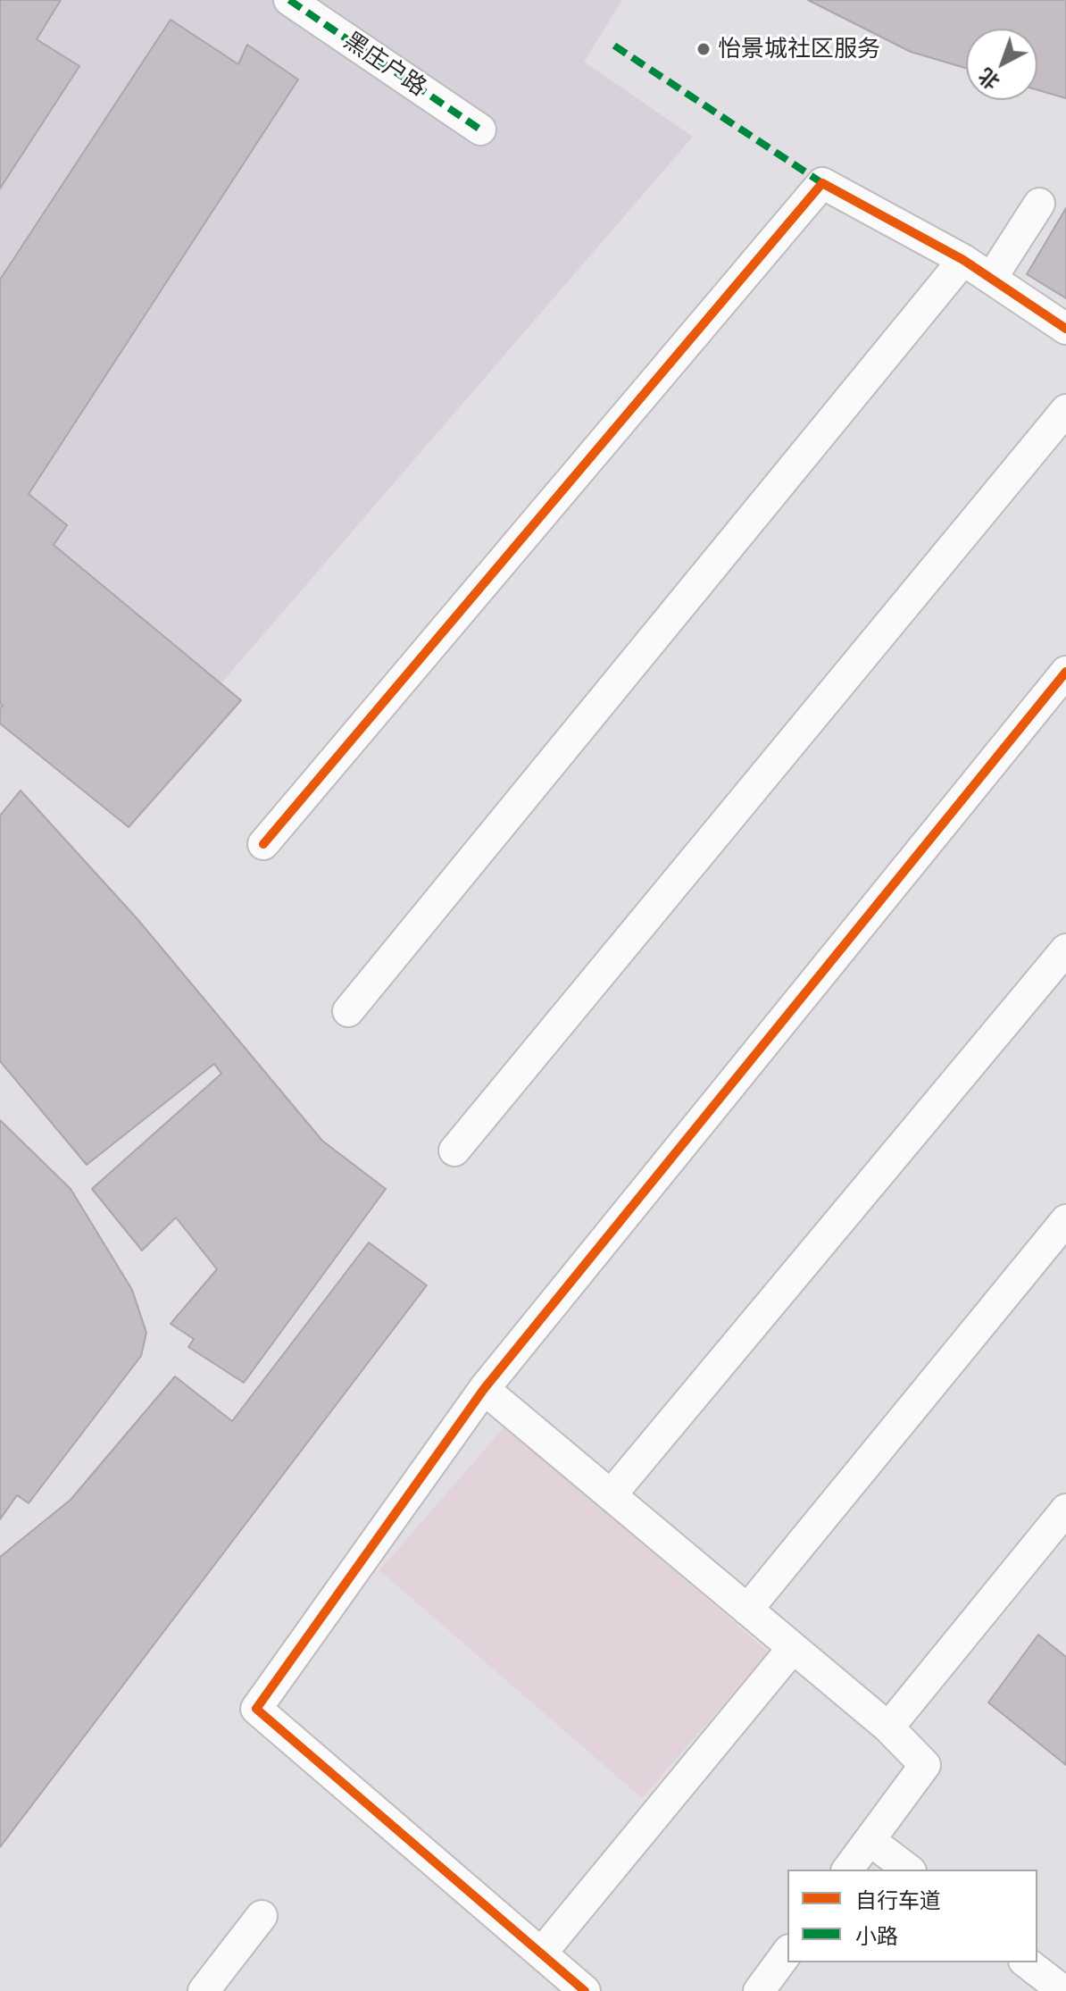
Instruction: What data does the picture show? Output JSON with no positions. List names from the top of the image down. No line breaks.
{"streets":{"street":["黑庄户路"]},"places":["怡景城社区服务"],"legend":["自行车道","小路"],"north":"bottom left"}
